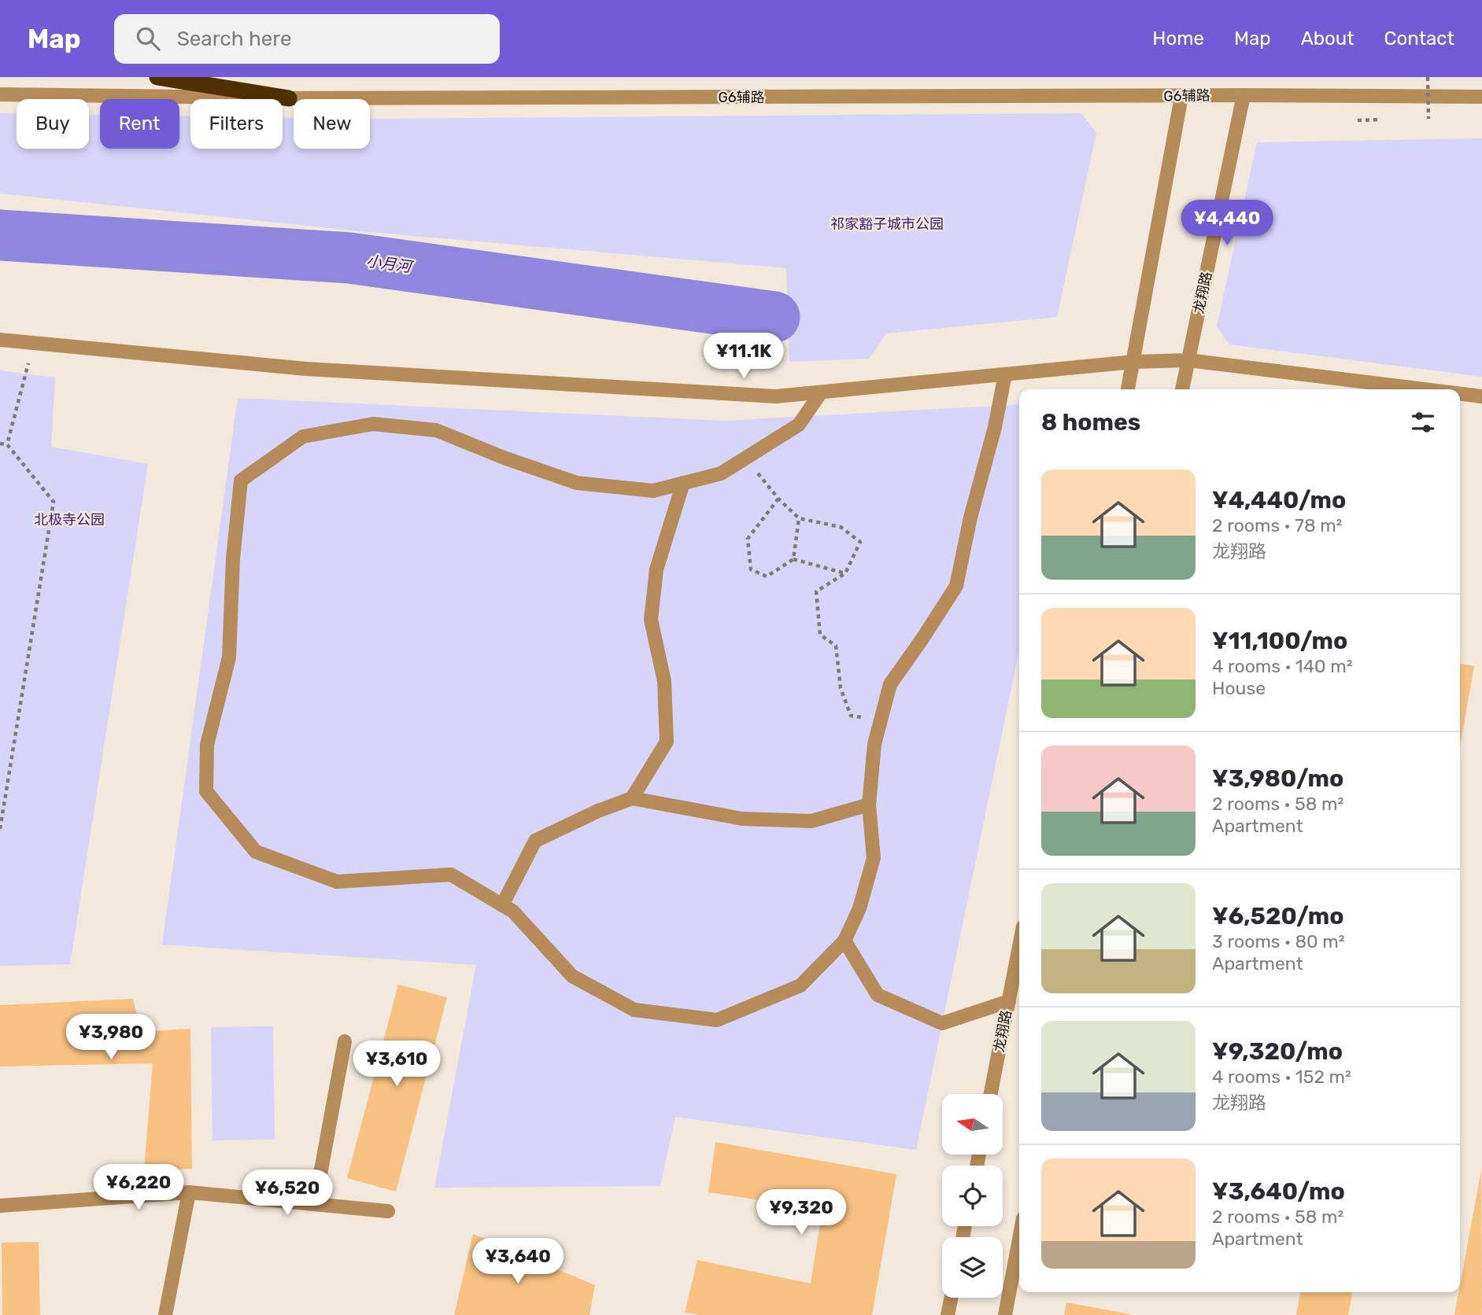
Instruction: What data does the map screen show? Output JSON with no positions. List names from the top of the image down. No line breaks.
{"streets":{"street":["G6辅路","龙翔路"]},"crossings":[["G6辅路","龙翔路"]],"water":["小月河"],"parks":["祁家豁子城市公园","北极寺公园"],"north":"left","page":{"header":"Map","search":"Search here","nav":["Home","Map","About","Contact"],"chip":["Buy","Rent","Filters","New"],"price":["¥4,440","¥11.1K","¥3,980","¥3,610","¥6,220","¥6,520","¥9,320","¥3,640"],"heading":"8 homes","list":[{"name":"¥4,440/mo","note":"2 rooms · 78 m² · 龙翔路"},{"name":"¥11,100/mo","note":"4 rooms · 140 m² · House"},{"name":"¥3,980/mo","note":"2 rooms · 58 m² · Apartment"},{"name":"¥6,520/mo","note":"3 rooms · 80 m² · Apartment"},{"name":"¥9,320/mo","note":"4 rooms · 152 m² · 龙翔路"},{"name":"¥3,640/mo","note":"2 rooms · 58 m² · Apartment"}]}}
